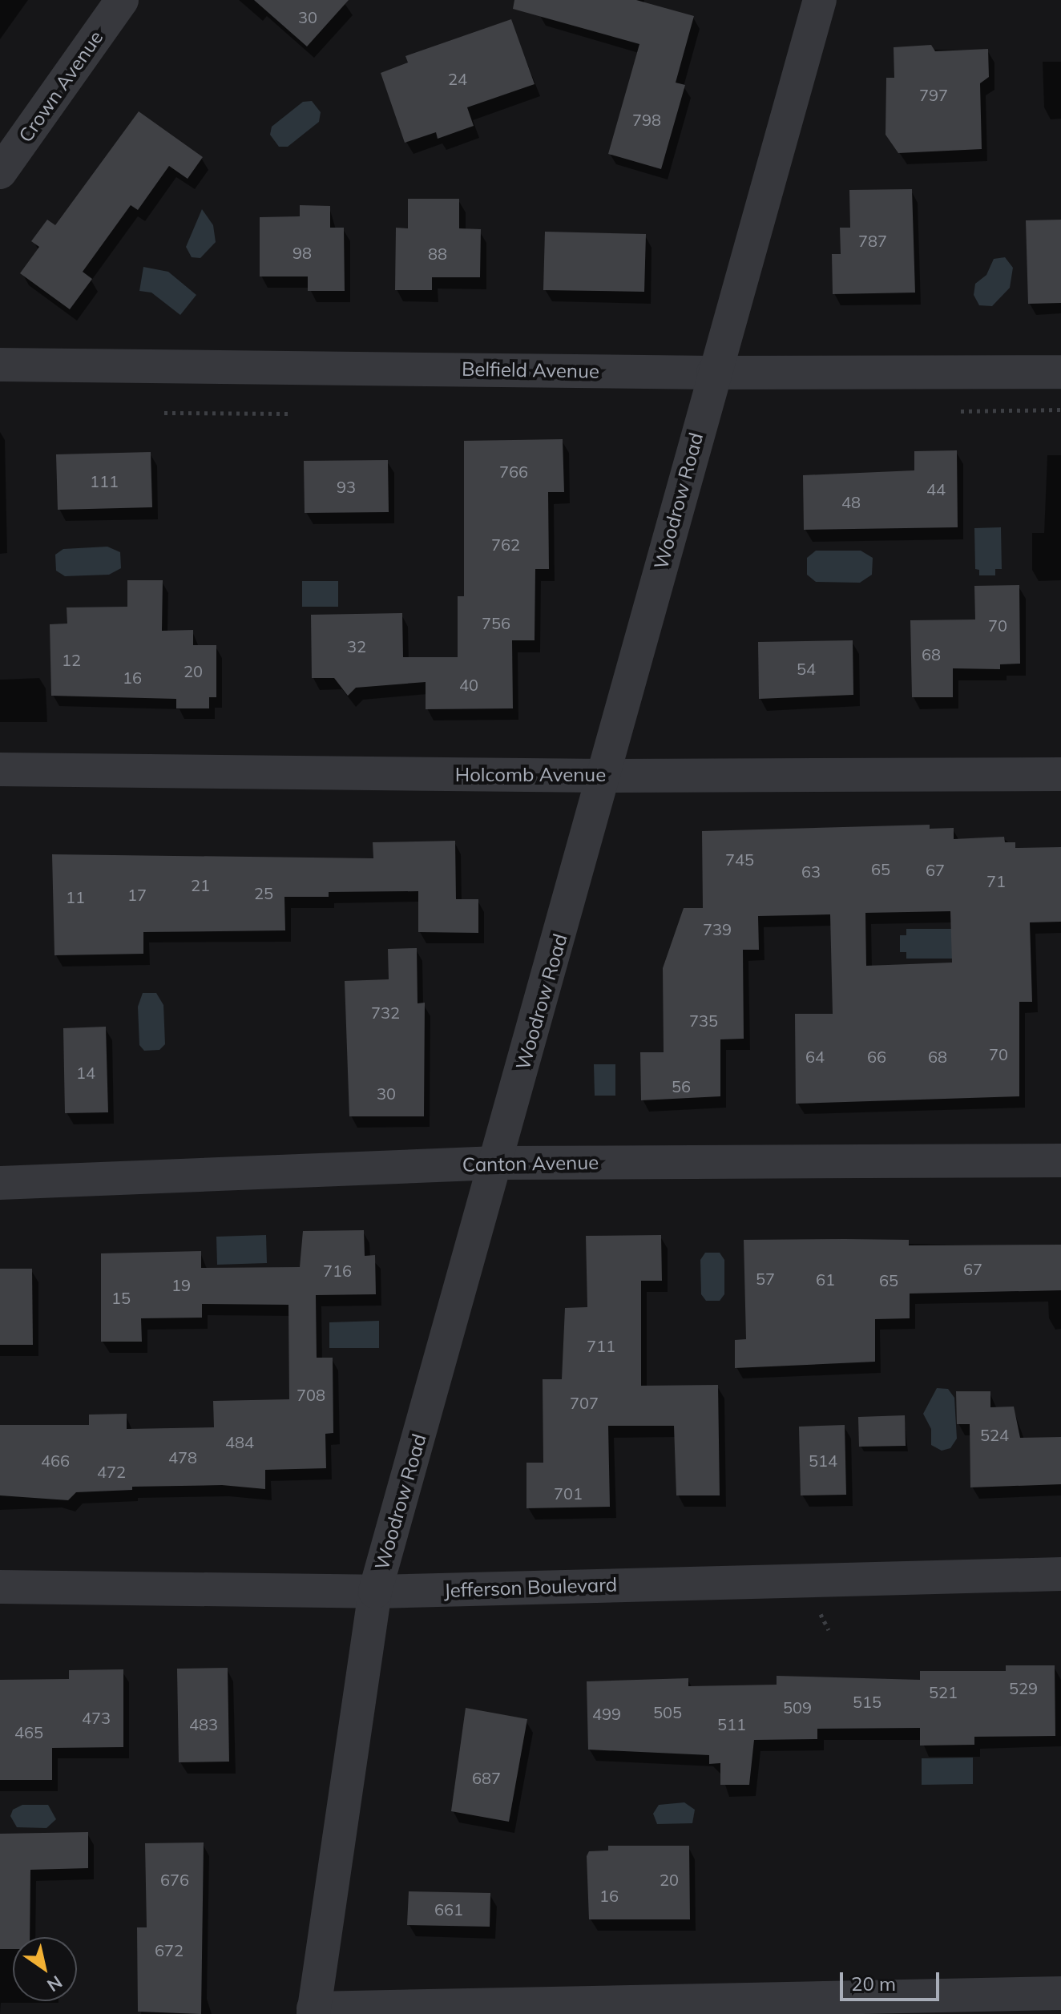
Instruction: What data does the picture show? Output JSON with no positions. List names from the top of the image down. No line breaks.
{"streets":{"street":["Crown Avenue","Belfield Avenue","Woodrow Road","Holcomb Avenue","Canton Avenue","Jefferson Boulevard"]},"crossings":[["Belfield Avenue","Woodrow Road"],["Woodrow Road","Holcomb Avenue"],["Woodrow Road","Canton Avenue"],["Woodrow Road","Jefferson Boulevard"]],"house_numbers":["30","24","797","798","787","98","88","766","111","93","44","48","762","756","70","32","68","12","54","20","16","40","745","65","67","63","71","21","25","17","11","739","732","735","70","64","66","68","14","56","30","67","716","57","61","65","19","15","711","708","707","524","484","478","466","514","472","701","529","521","515","509","505","499","473","483","511","465","687","676","20","16","661","672"],"scale_bar":"20 m","north":"bottom right"}
